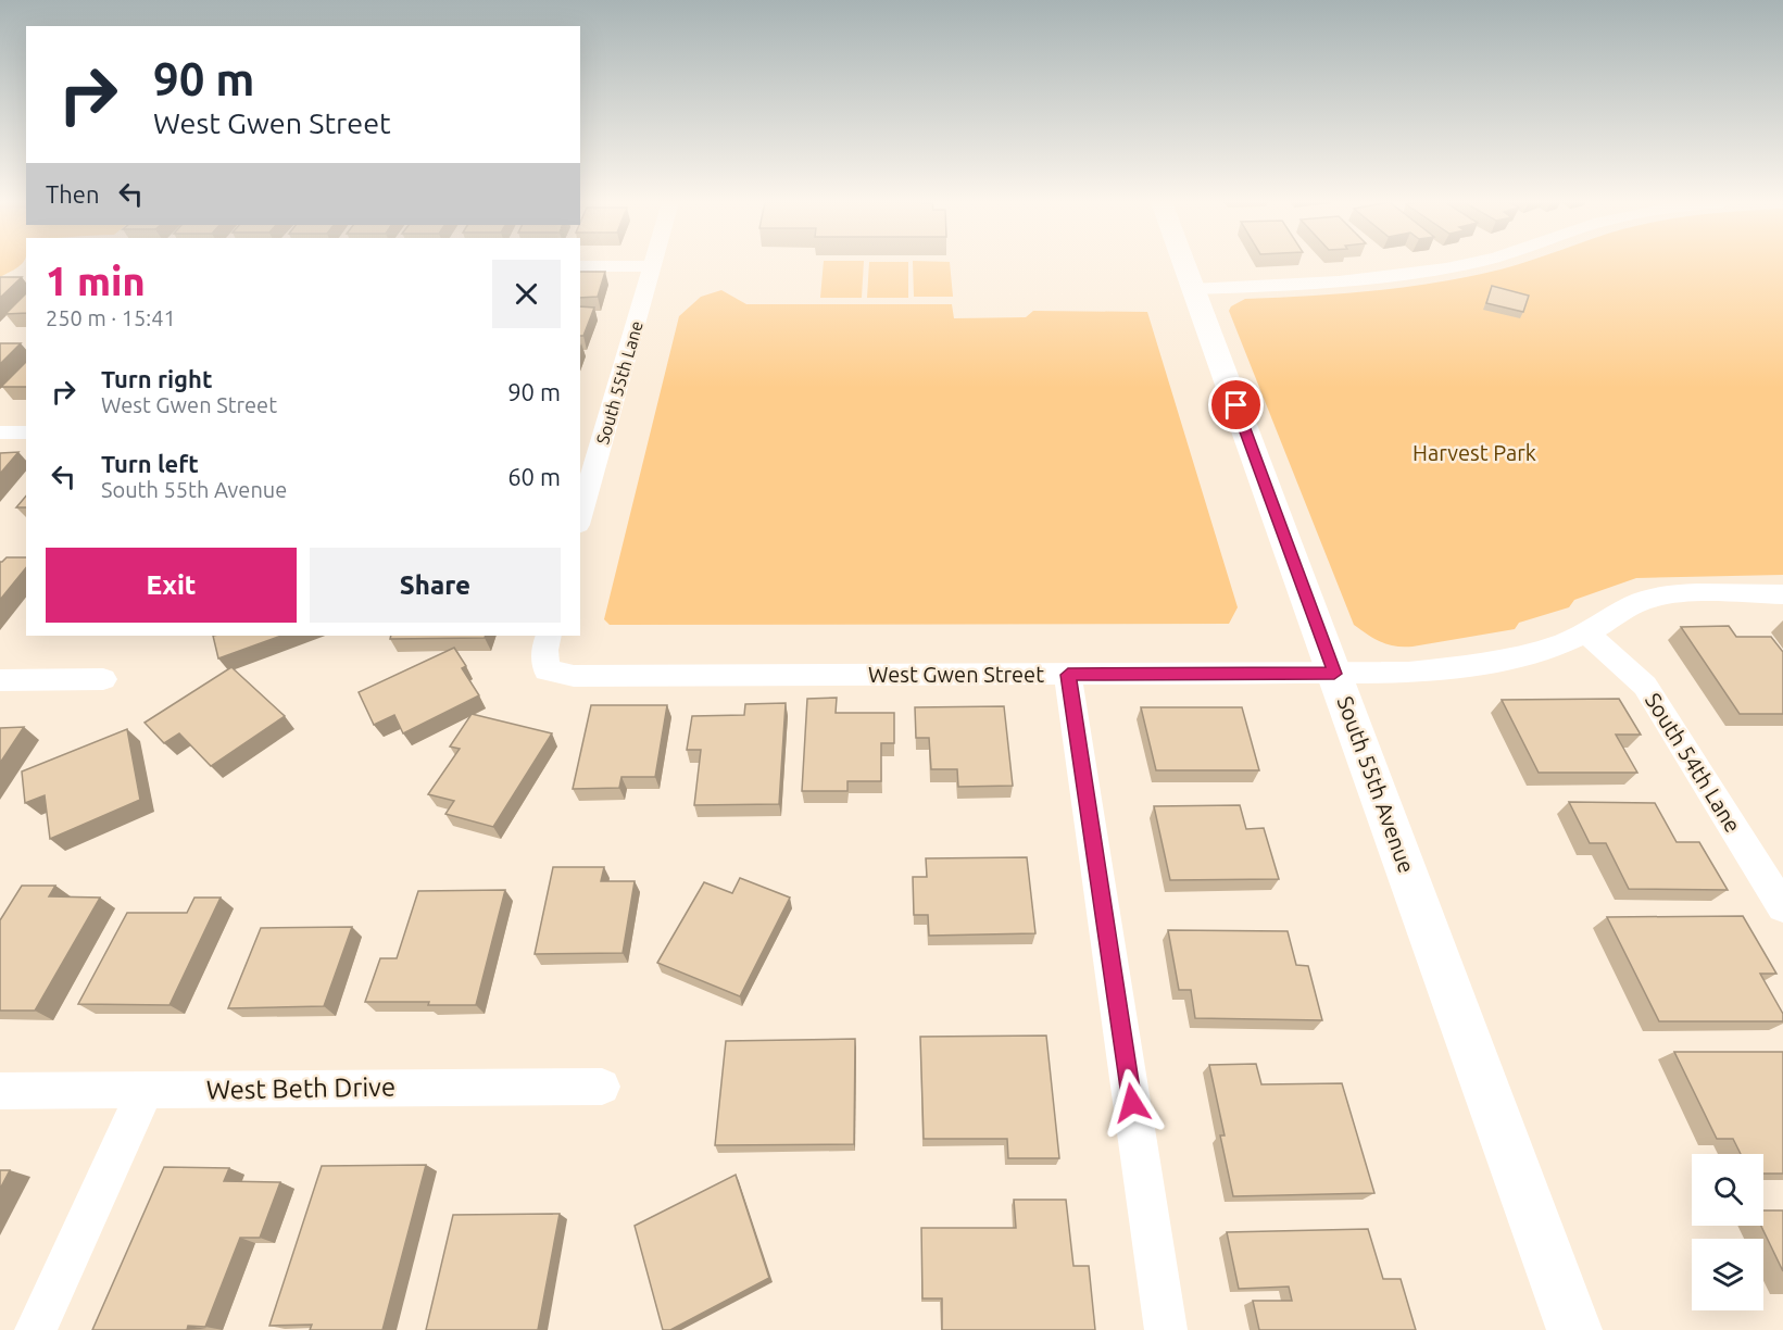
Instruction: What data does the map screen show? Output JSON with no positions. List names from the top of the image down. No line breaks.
{"streets":{"street":["South 55th Lane","West Gwen Street","South 54th Lane","South 55th Avenue","West Beth Drive"]},"crossings":[["West Gwen Street","South 54th Lane"],["West Gwen Street","South 55th Avenue"]],"parks":["Harvest Park"],"page":{"turn":["90 m","West Gwen Street"],"then":"Then","heading":["1 min","250 m · 15:41"],"list":[{"name":"Turn right","note":"West Gwen Street","value":"90 m"},{"name":"Turn left","note":"South 55th Avenue","value":"60 m"}],"buttons":["Exit","Share"]}}
